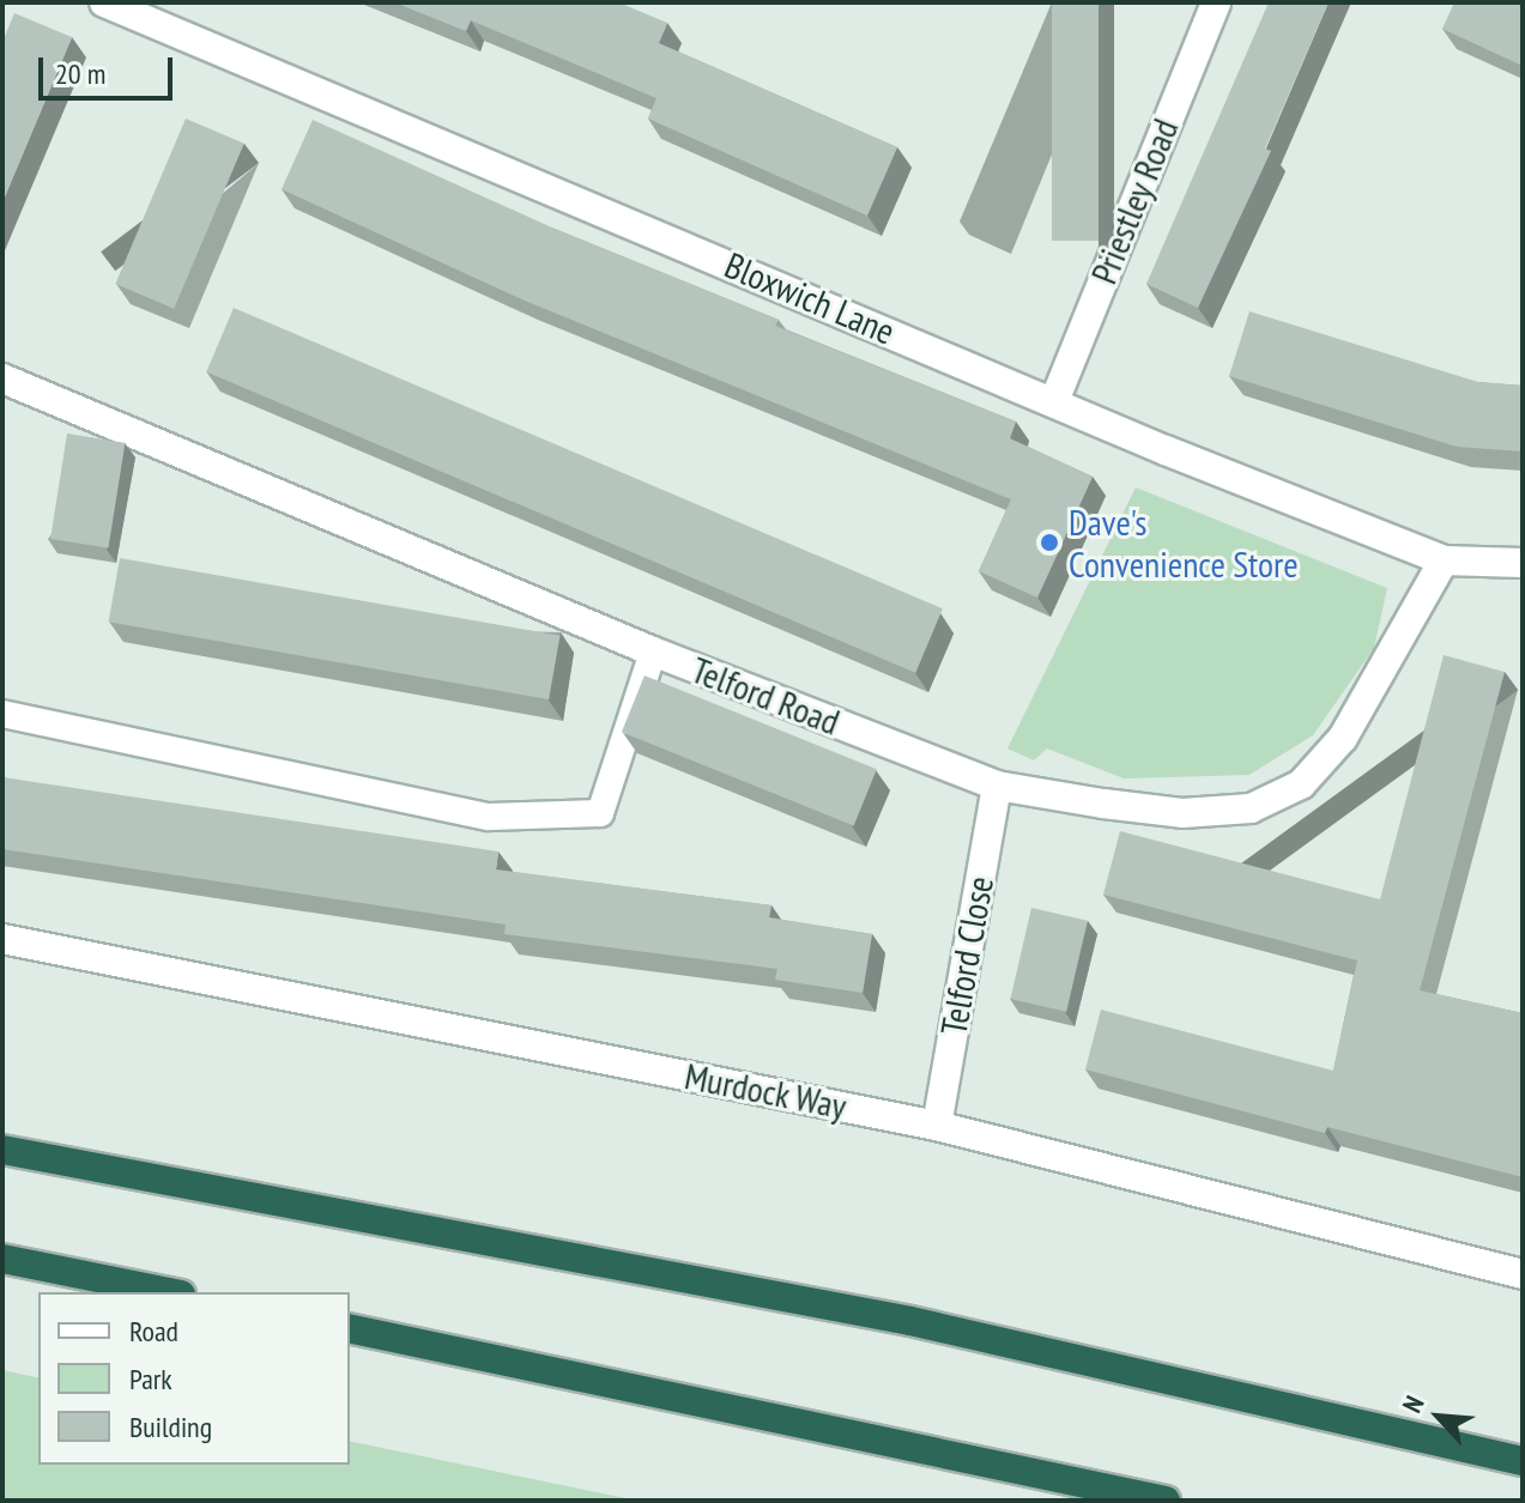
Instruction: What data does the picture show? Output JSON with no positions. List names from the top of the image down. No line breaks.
{"streets":{"street":["Priestley Road","Bloxwich Lane","Telford Road","Telford Close","Murdock Way"]},"crossings":[["Priestley Road","Bloxwich Lane"],["Bloxwich Lane","Telford Road"],["Telford Road","Telford Close"],["Telford Close","Murdock Way"]],"places":["Dave's Convenience Store"],"legend":["Road","Park","Building"],"scale_bar":"20 m","north":"top left"}
